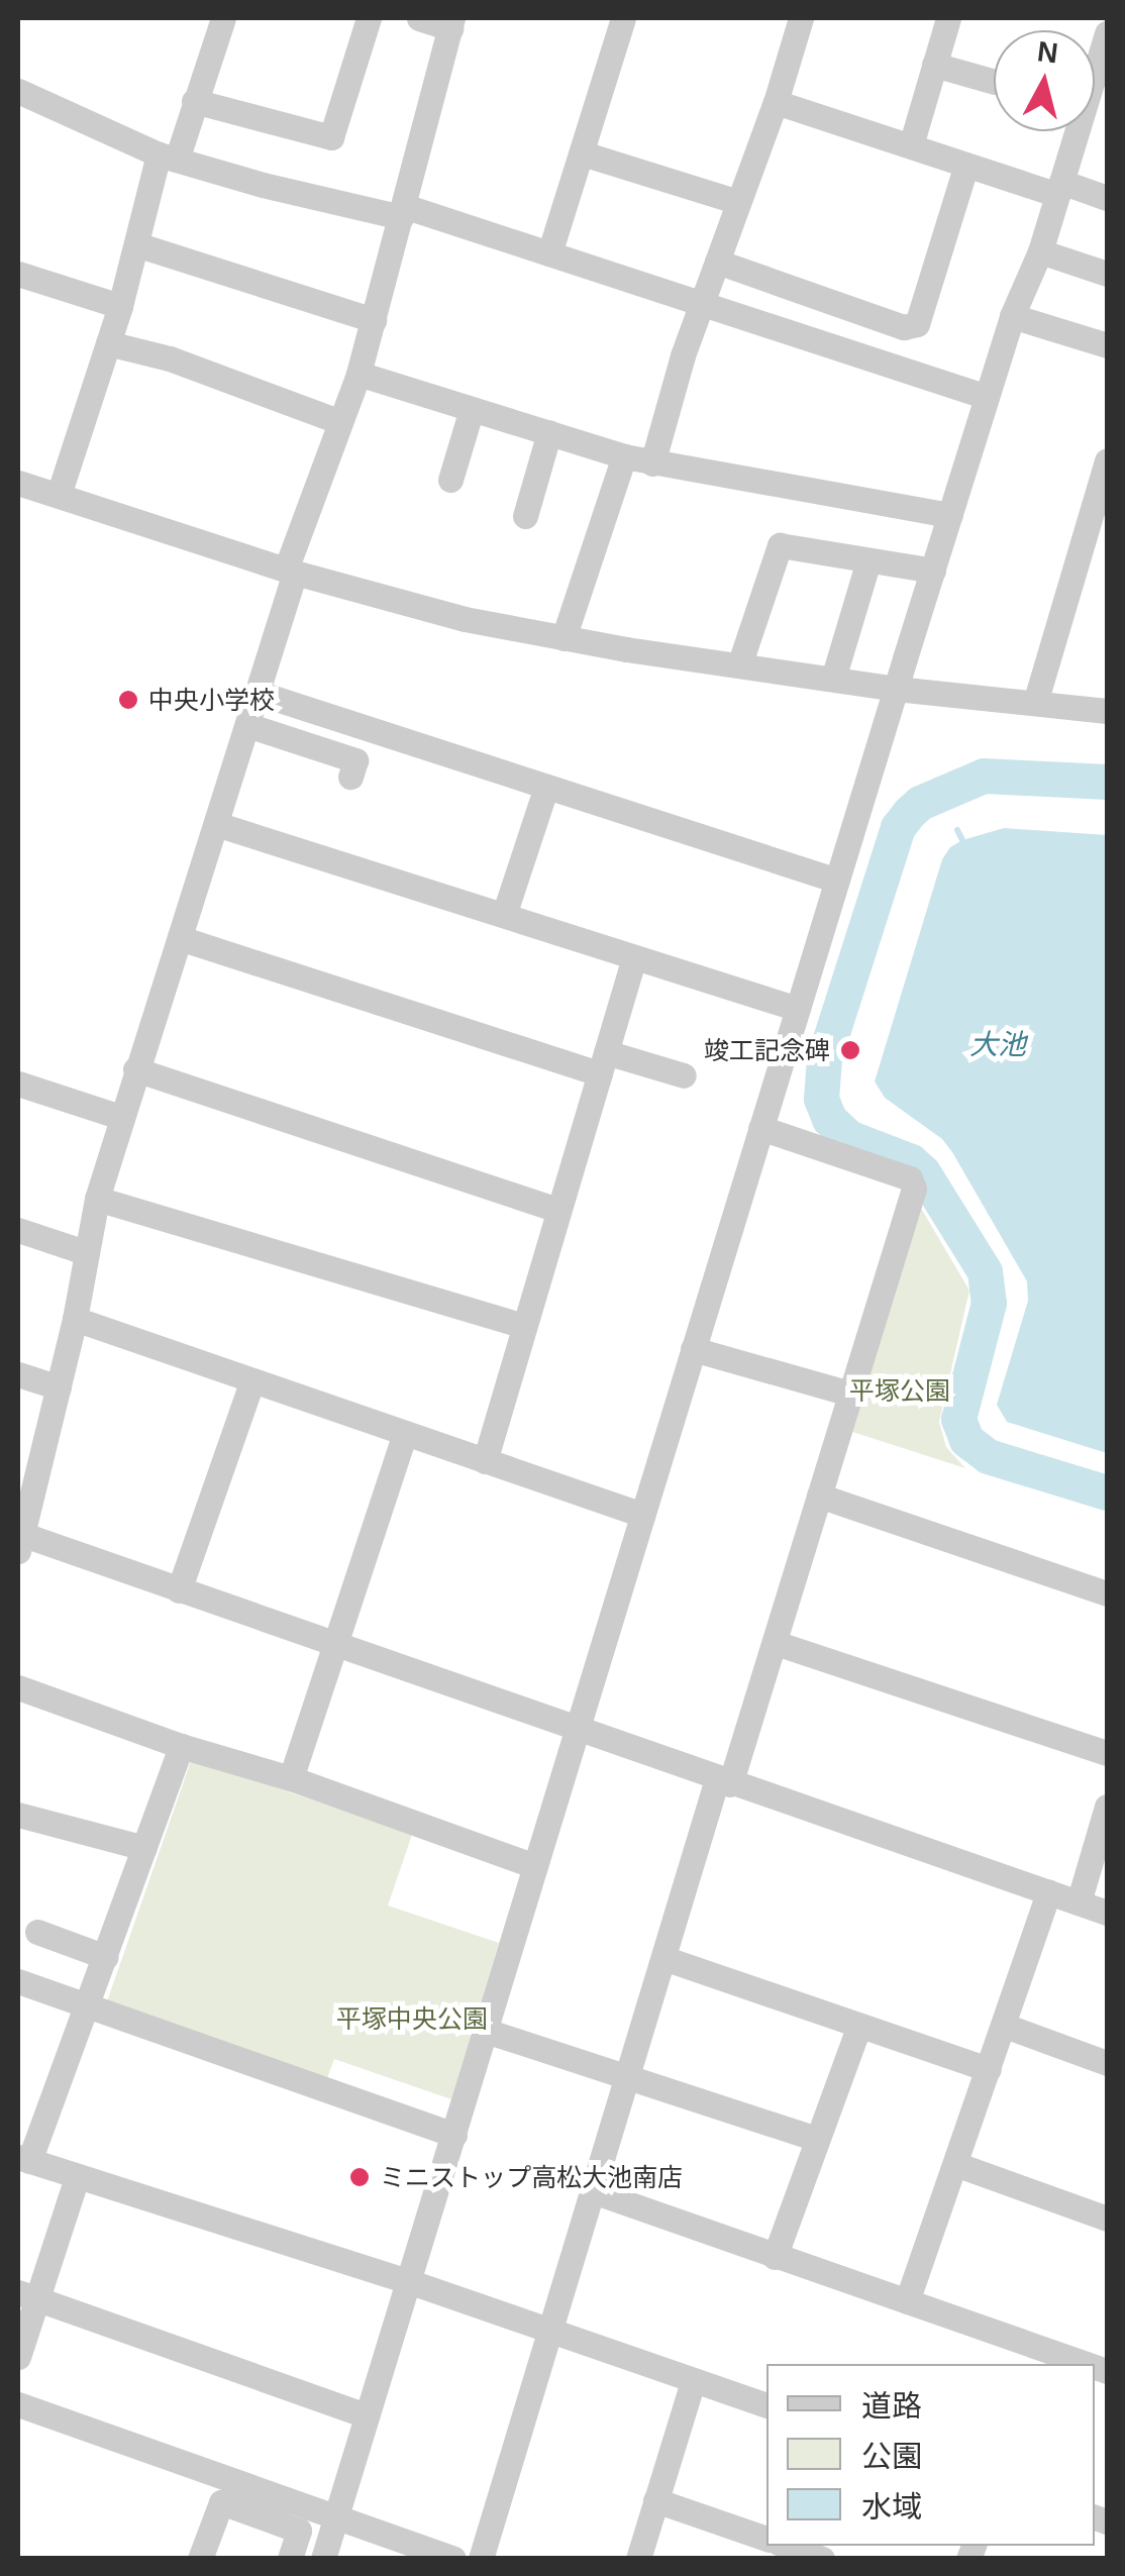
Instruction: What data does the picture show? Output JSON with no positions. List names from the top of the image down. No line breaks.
{"water":["大池"],"parks":["平塚公園","平塚中央公園"],"places":["中央小学校","竣工記念碑","ミニストップ高松大池南店"],"legend":["道路","公園","水域"],"north":"top"}
